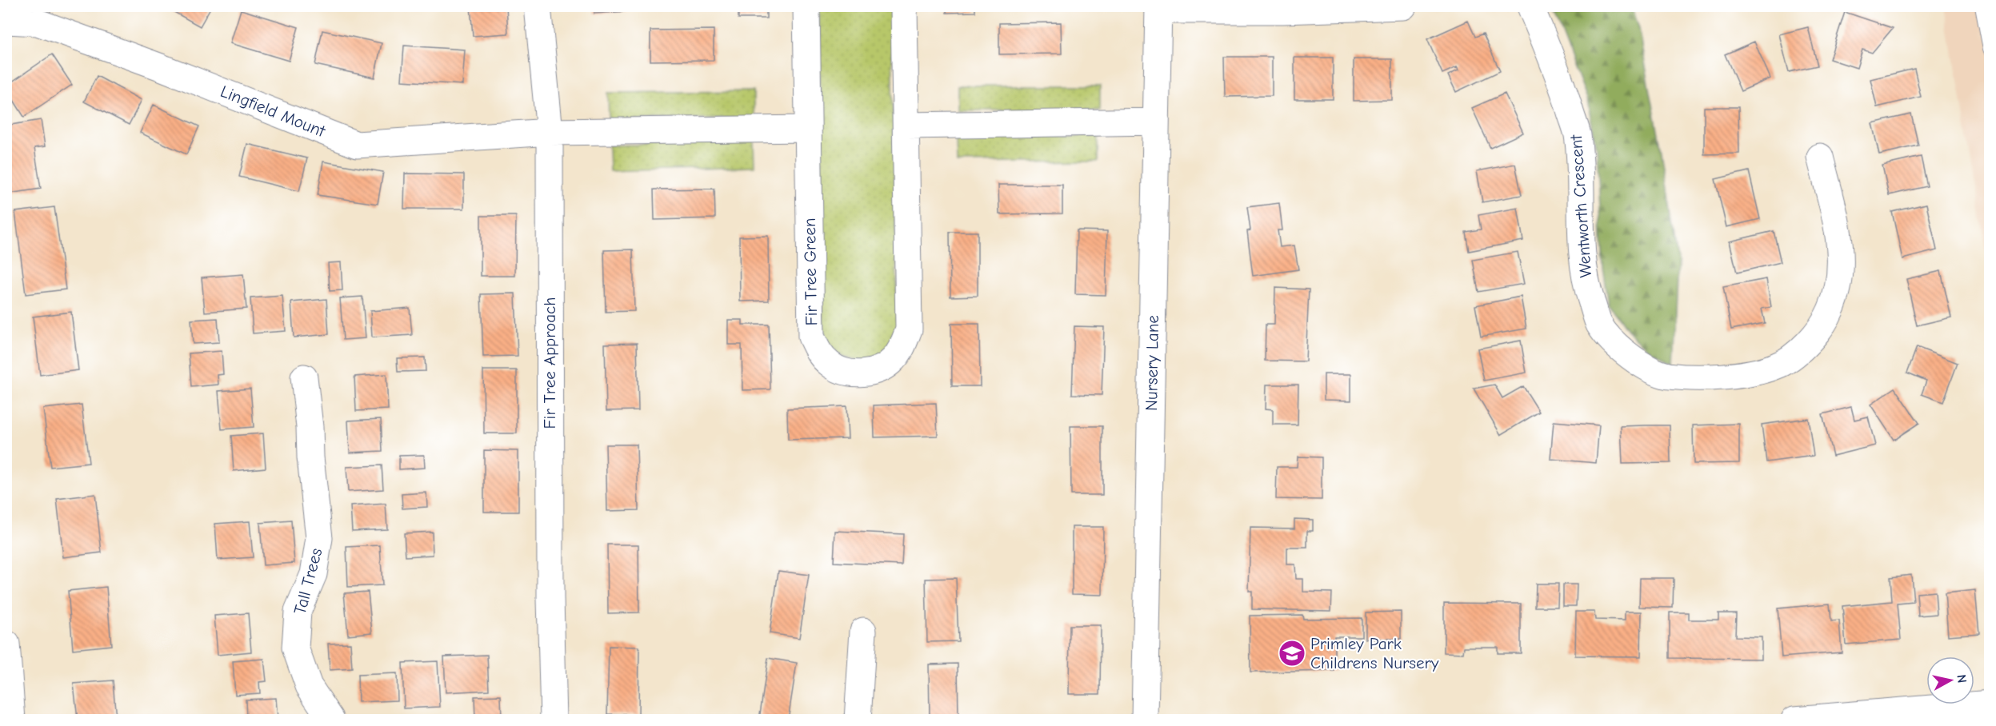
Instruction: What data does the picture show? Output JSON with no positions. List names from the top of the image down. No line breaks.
{"streets":{"street":["Lingfield Mount","Wentworth Crescent","Fir Tree Green","Fir Tree Approach","Nursery Lane","Tall Trees"]},"crossings":[["Lingfield Mount","Fir Tree Green"],["Lingfield Mount","Fir Tree Approach"]],"places":{"school or university":["Primley Park Childrens Nursery"]},"north":"right"}
